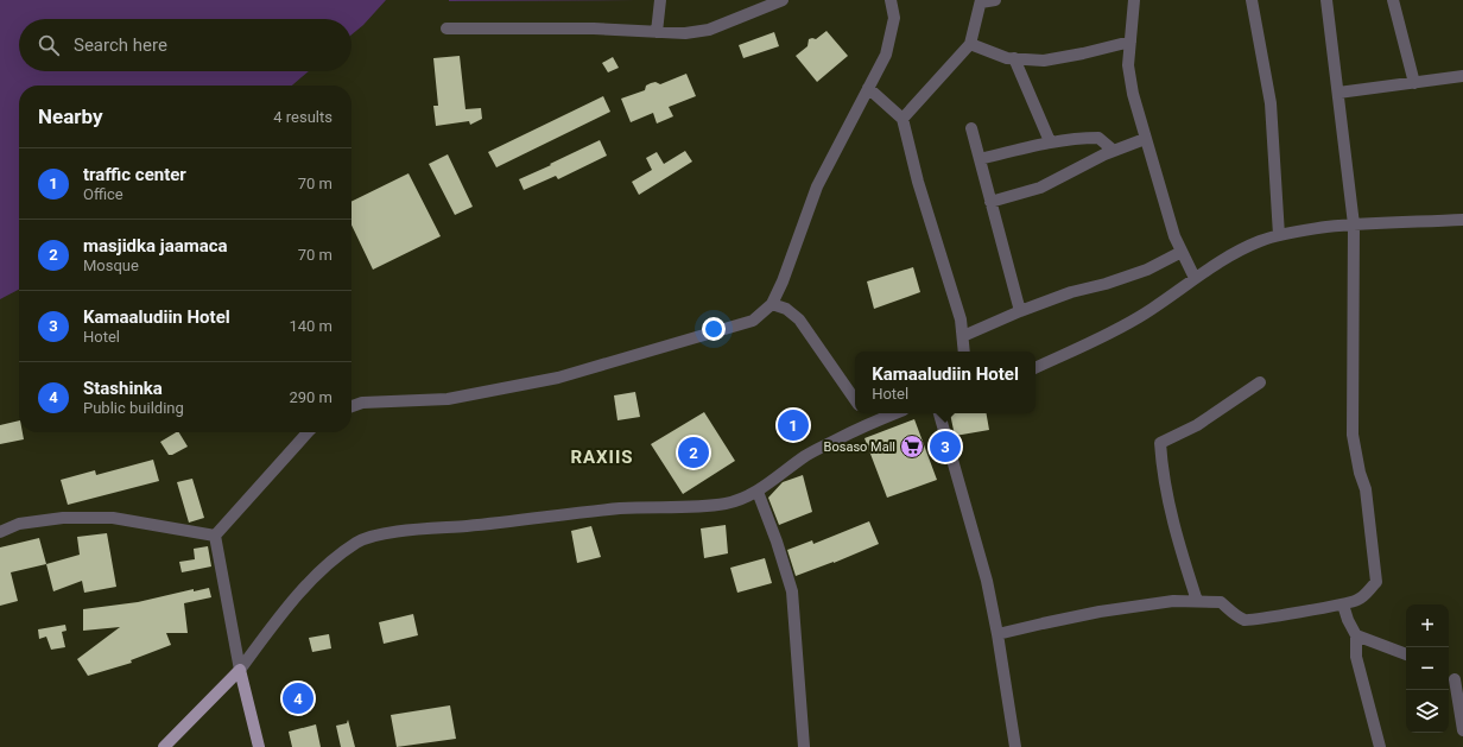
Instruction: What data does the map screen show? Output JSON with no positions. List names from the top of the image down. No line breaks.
{"districts":["RAXIIS"],"places":{"supermarket":["Bosaso Mall"]},"page":{"search":"Search here","heading":["Nearby","4 results"],"list":[{"mark":"1","name":"traffic center","note":"Office","value":"70 m"},{"mark":"2","name":"masjidka jaamaca","note":"Mosque","value":"70 m"},{"mark":"3","name":"Kamaaludiin Hotel","note":"Hotel","value":"140 m"},{"mark":"4","name":"Stashinka","note":"Public building","value":"290 m"}],"popup":["Kamaaludiin Hotel","Hotel"],"pins":["1","3","2","4"],"map_buttons":["+","−"]}}
